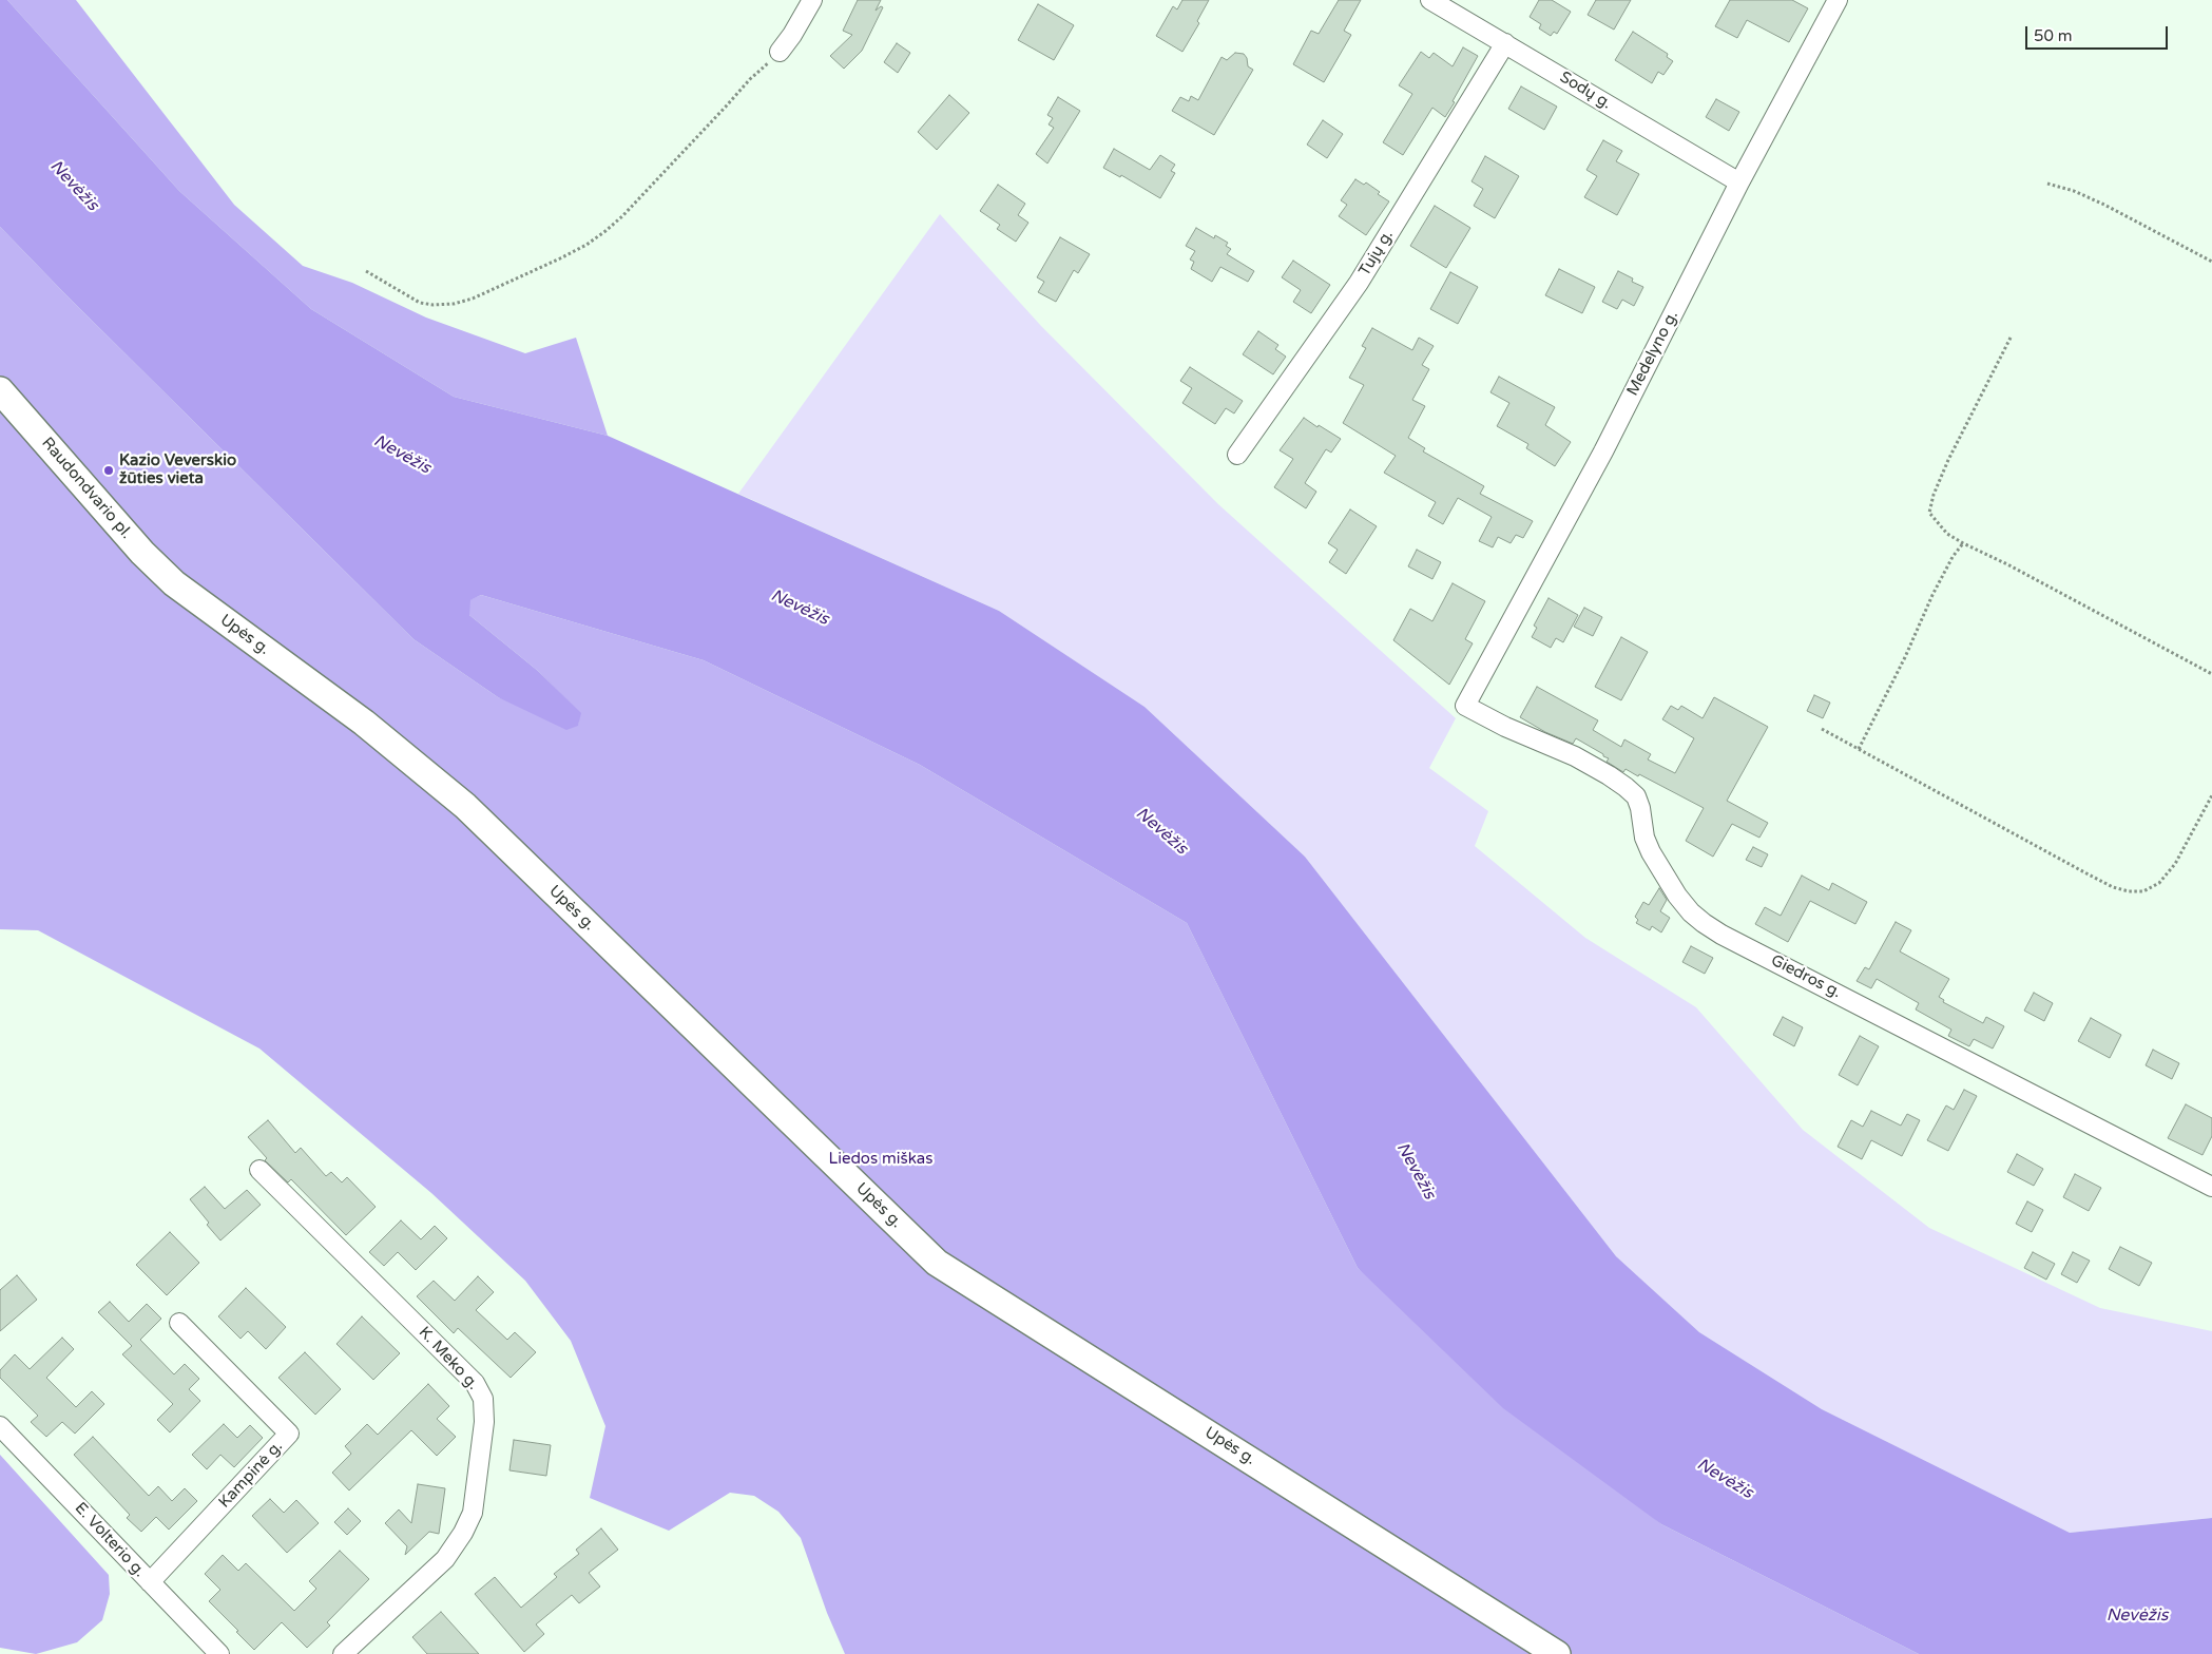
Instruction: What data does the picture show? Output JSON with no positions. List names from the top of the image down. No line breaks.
{"streets":{"main road":["Raudondvario pl.","Upės g."],"street":["Sodų g.","Tujų g.","Medelyno g.","Giedros g.","K. Meko g.","Kampinė g.","E. Volterio g."]},"crossings":[["Sodų g.","Tujų g."],["Sodų g.","Medelyno g."],["Medelyno g.","Giedros g."],["Raudondvario pl.","Upės g."],["Kampinė g.","E. Volterio g."]],"water":["Nevėžis"],"parks":["Liedos miškas"],"places":["Kazio Veverskio žūties vieta"],"scale_bar":"50 m"}
